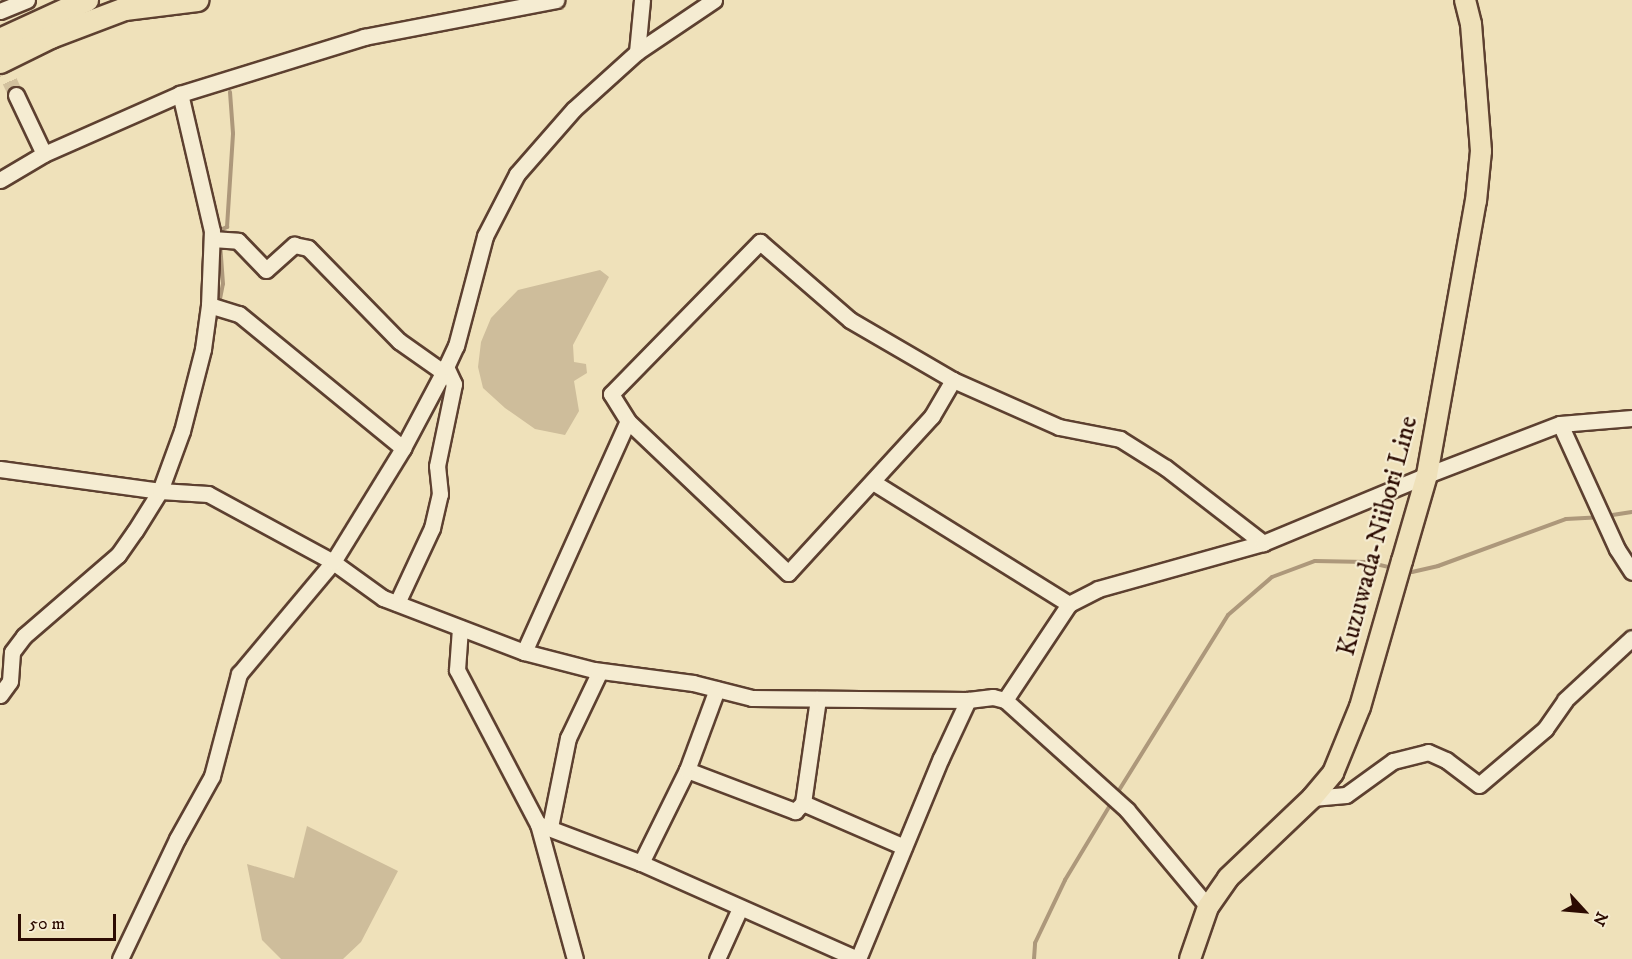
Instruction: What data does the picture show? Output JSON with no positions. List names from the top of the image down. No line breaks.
{"streets":{"main road":["Kuzuwada-Niibori Line"]},"scale_bar":"50 m","north":"bottom right"}
